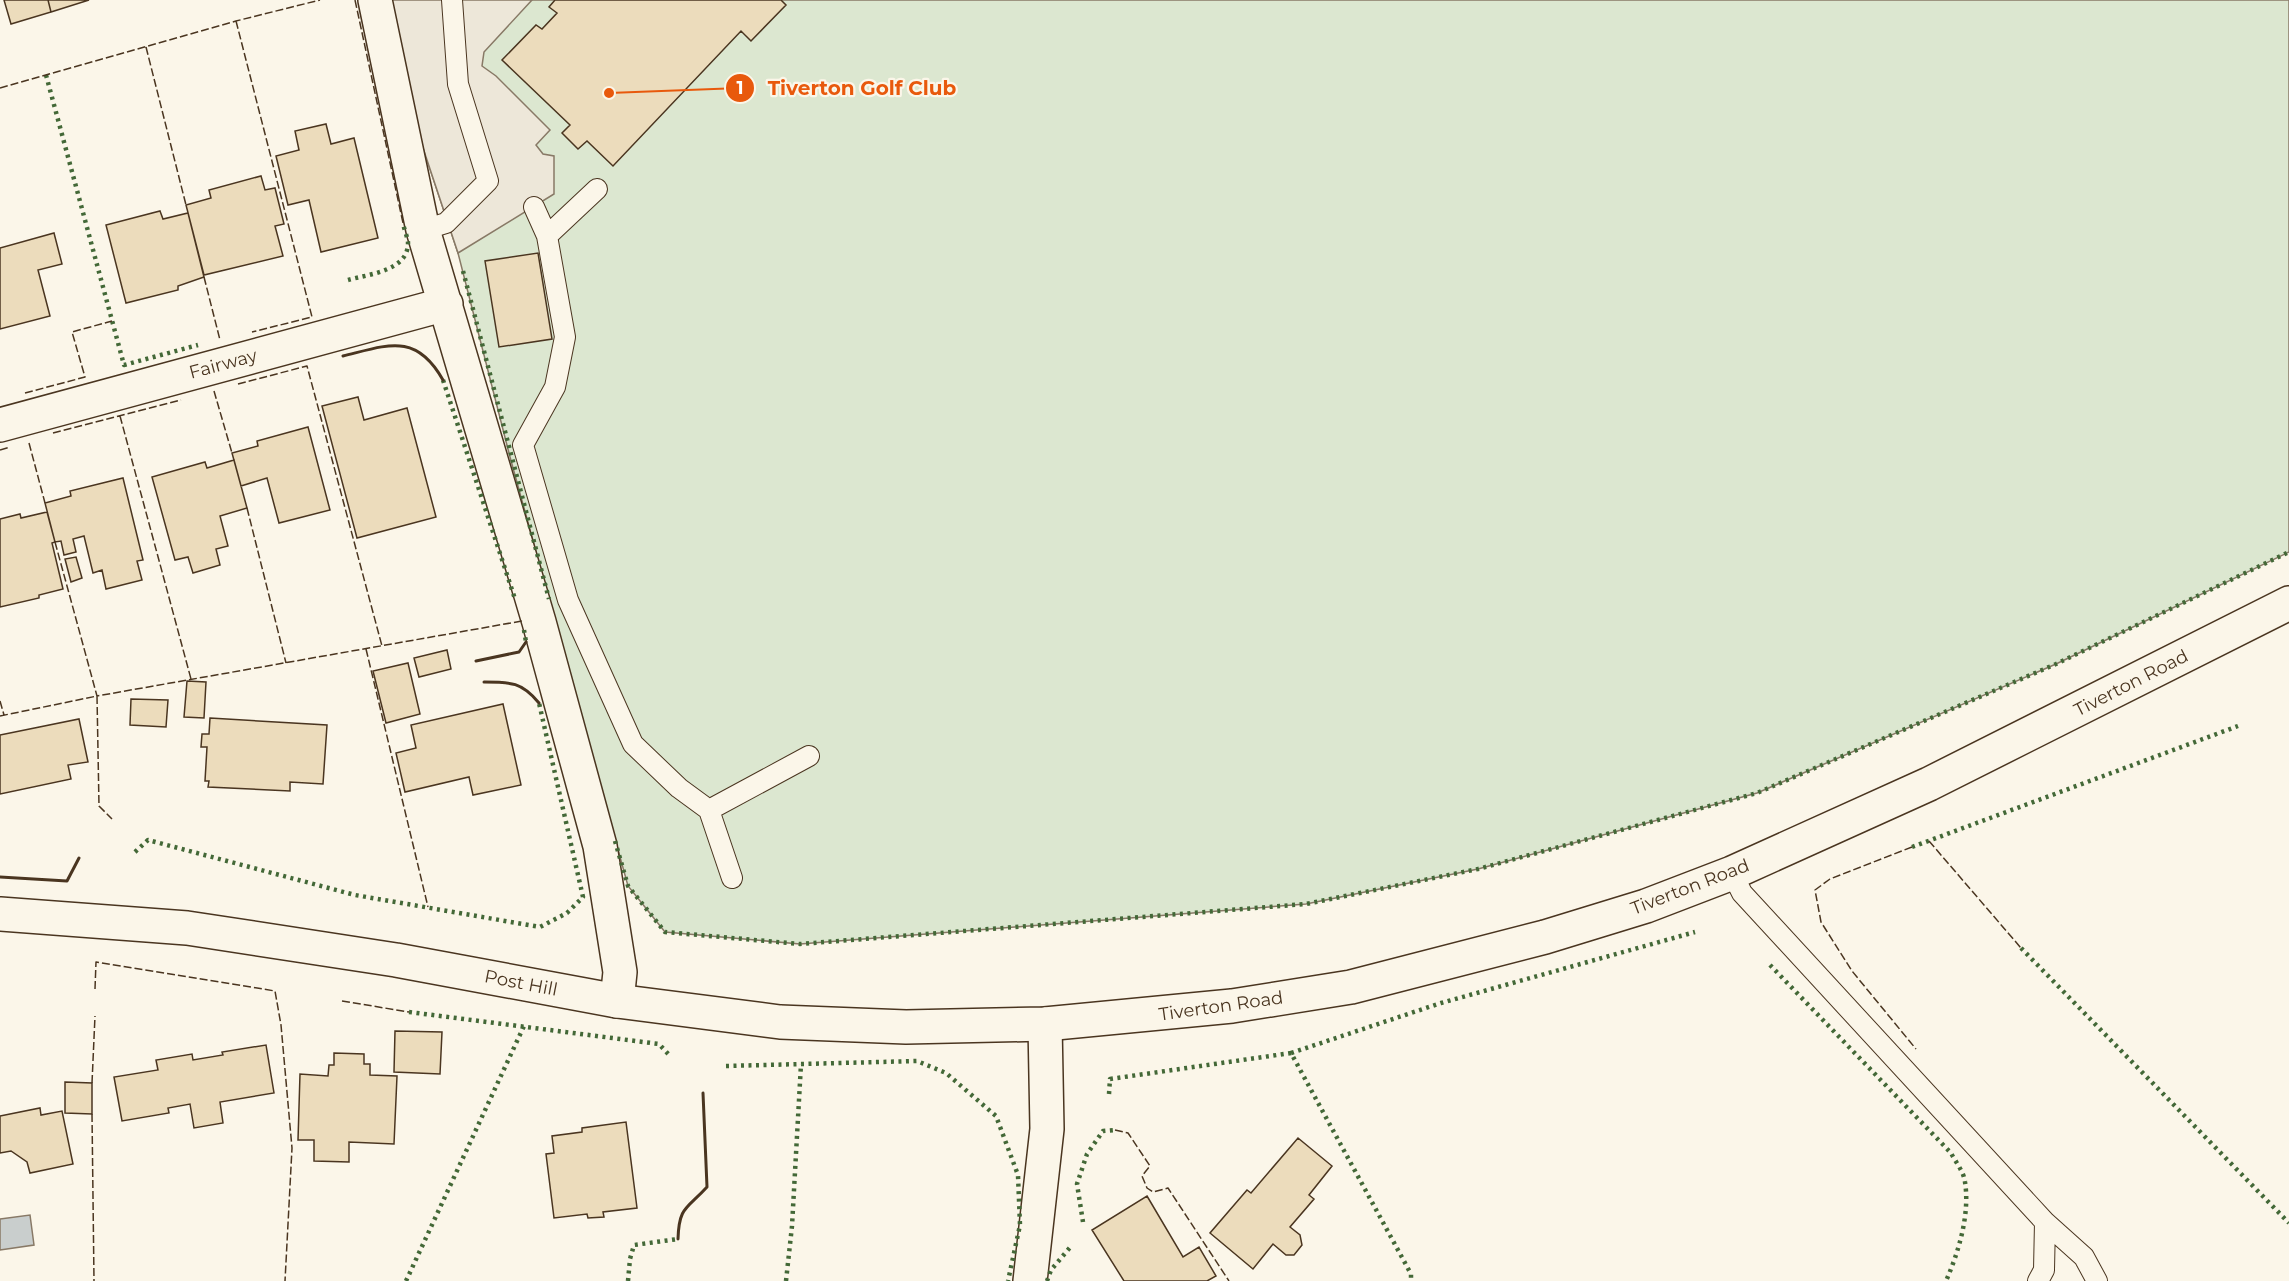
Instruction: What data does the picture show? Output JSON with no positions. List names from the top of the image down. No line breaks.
{"streets":{"street":["Fairway","Tiverton Road","Post Hill"]},"crossings":[["Tiverton Road","Post Hill"]],"places":["Tiverton Golf Club"]}
